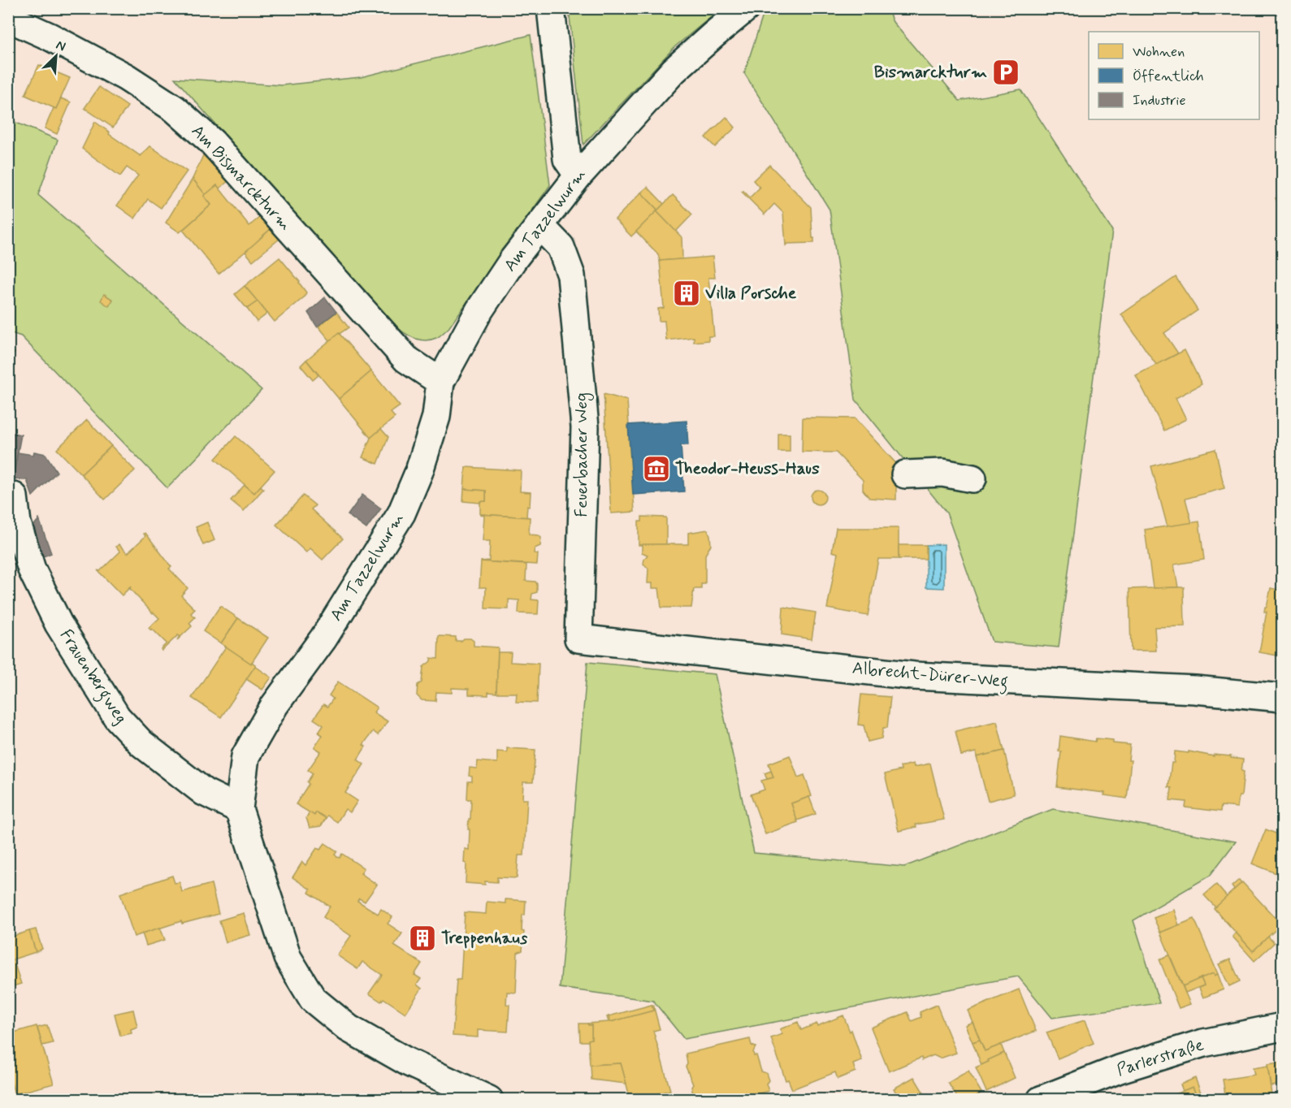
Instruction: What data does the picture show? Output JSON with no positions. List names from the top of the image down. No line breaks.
{"streets":{"street":["Am Bismarckturm","Am Tazzelwurm","Feuerbacher Weg","Albrecht-Dürer-Weg","Frauenbergweg","Parlerstraße"]},"crossings":[["Am Bismarckturm","Am Tazzelwurm"],["Am Tazzelwurm","Feuerbacher Weg"],["Am Tazzelwurm","Frauenbergweg"],["Feuerbacher Weg","Albrecht-Dürer-Weg"]],"places":{"parking":["Bismarckturm"],"building":["Villa Porsche","Treppenhaus"],"museum":["Theodor-Heuss-Haus"]},"legend":["Wohnen","Öffentlich","Industrie"],"north":"top right"}
